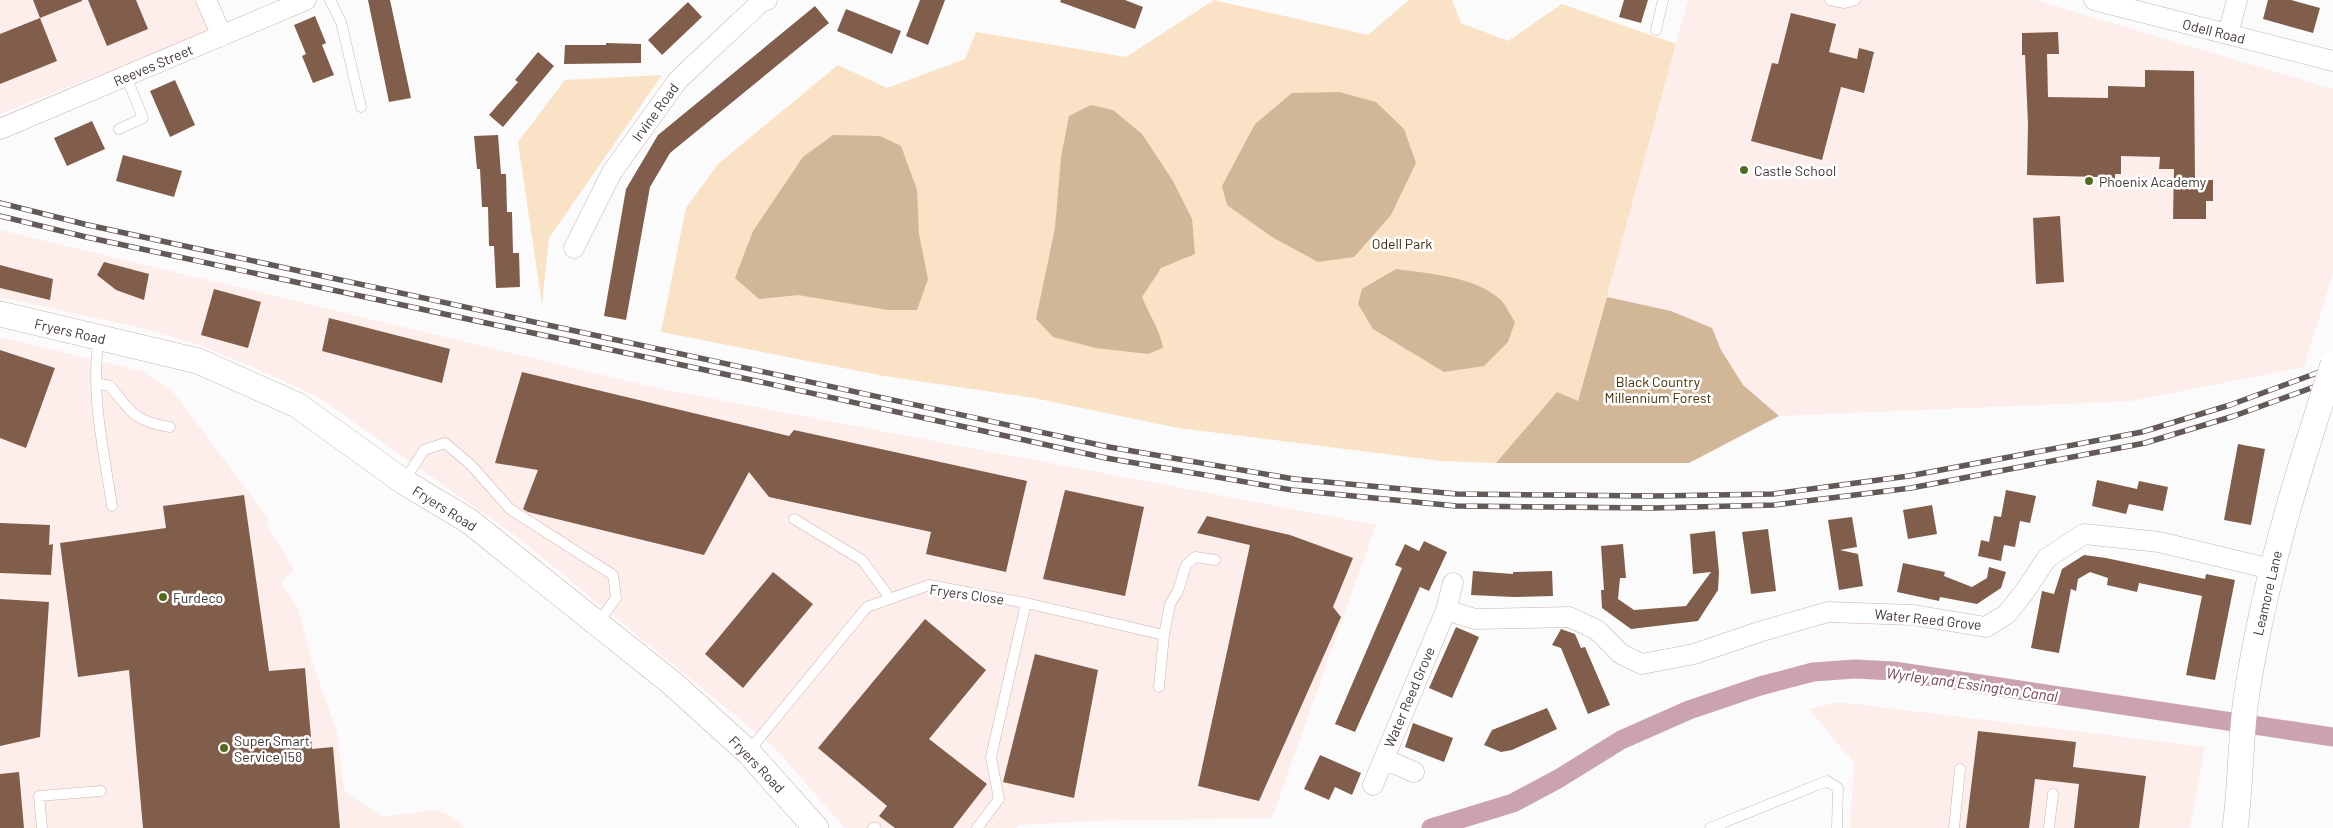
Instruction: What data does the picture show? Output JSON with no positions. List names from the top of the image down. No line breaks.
{"streets":{"street":["Odell Road","Reeves Street","Irvine Road","Fryers Road","Leamore Lane","Water Reed Grove"],"lane":["Fryers Close"]},"crossings":[["Fryers Road","Fryers Close"],["Leamore Lane","Water Reed Grove"]],"water":["Wyrley and Essington Canal"],"parks":["Odell Park","Black Country Millennium Forest"],"places":["Castle School","Phoenix Academy","Furdeco","Super Smart Service 158"]}
